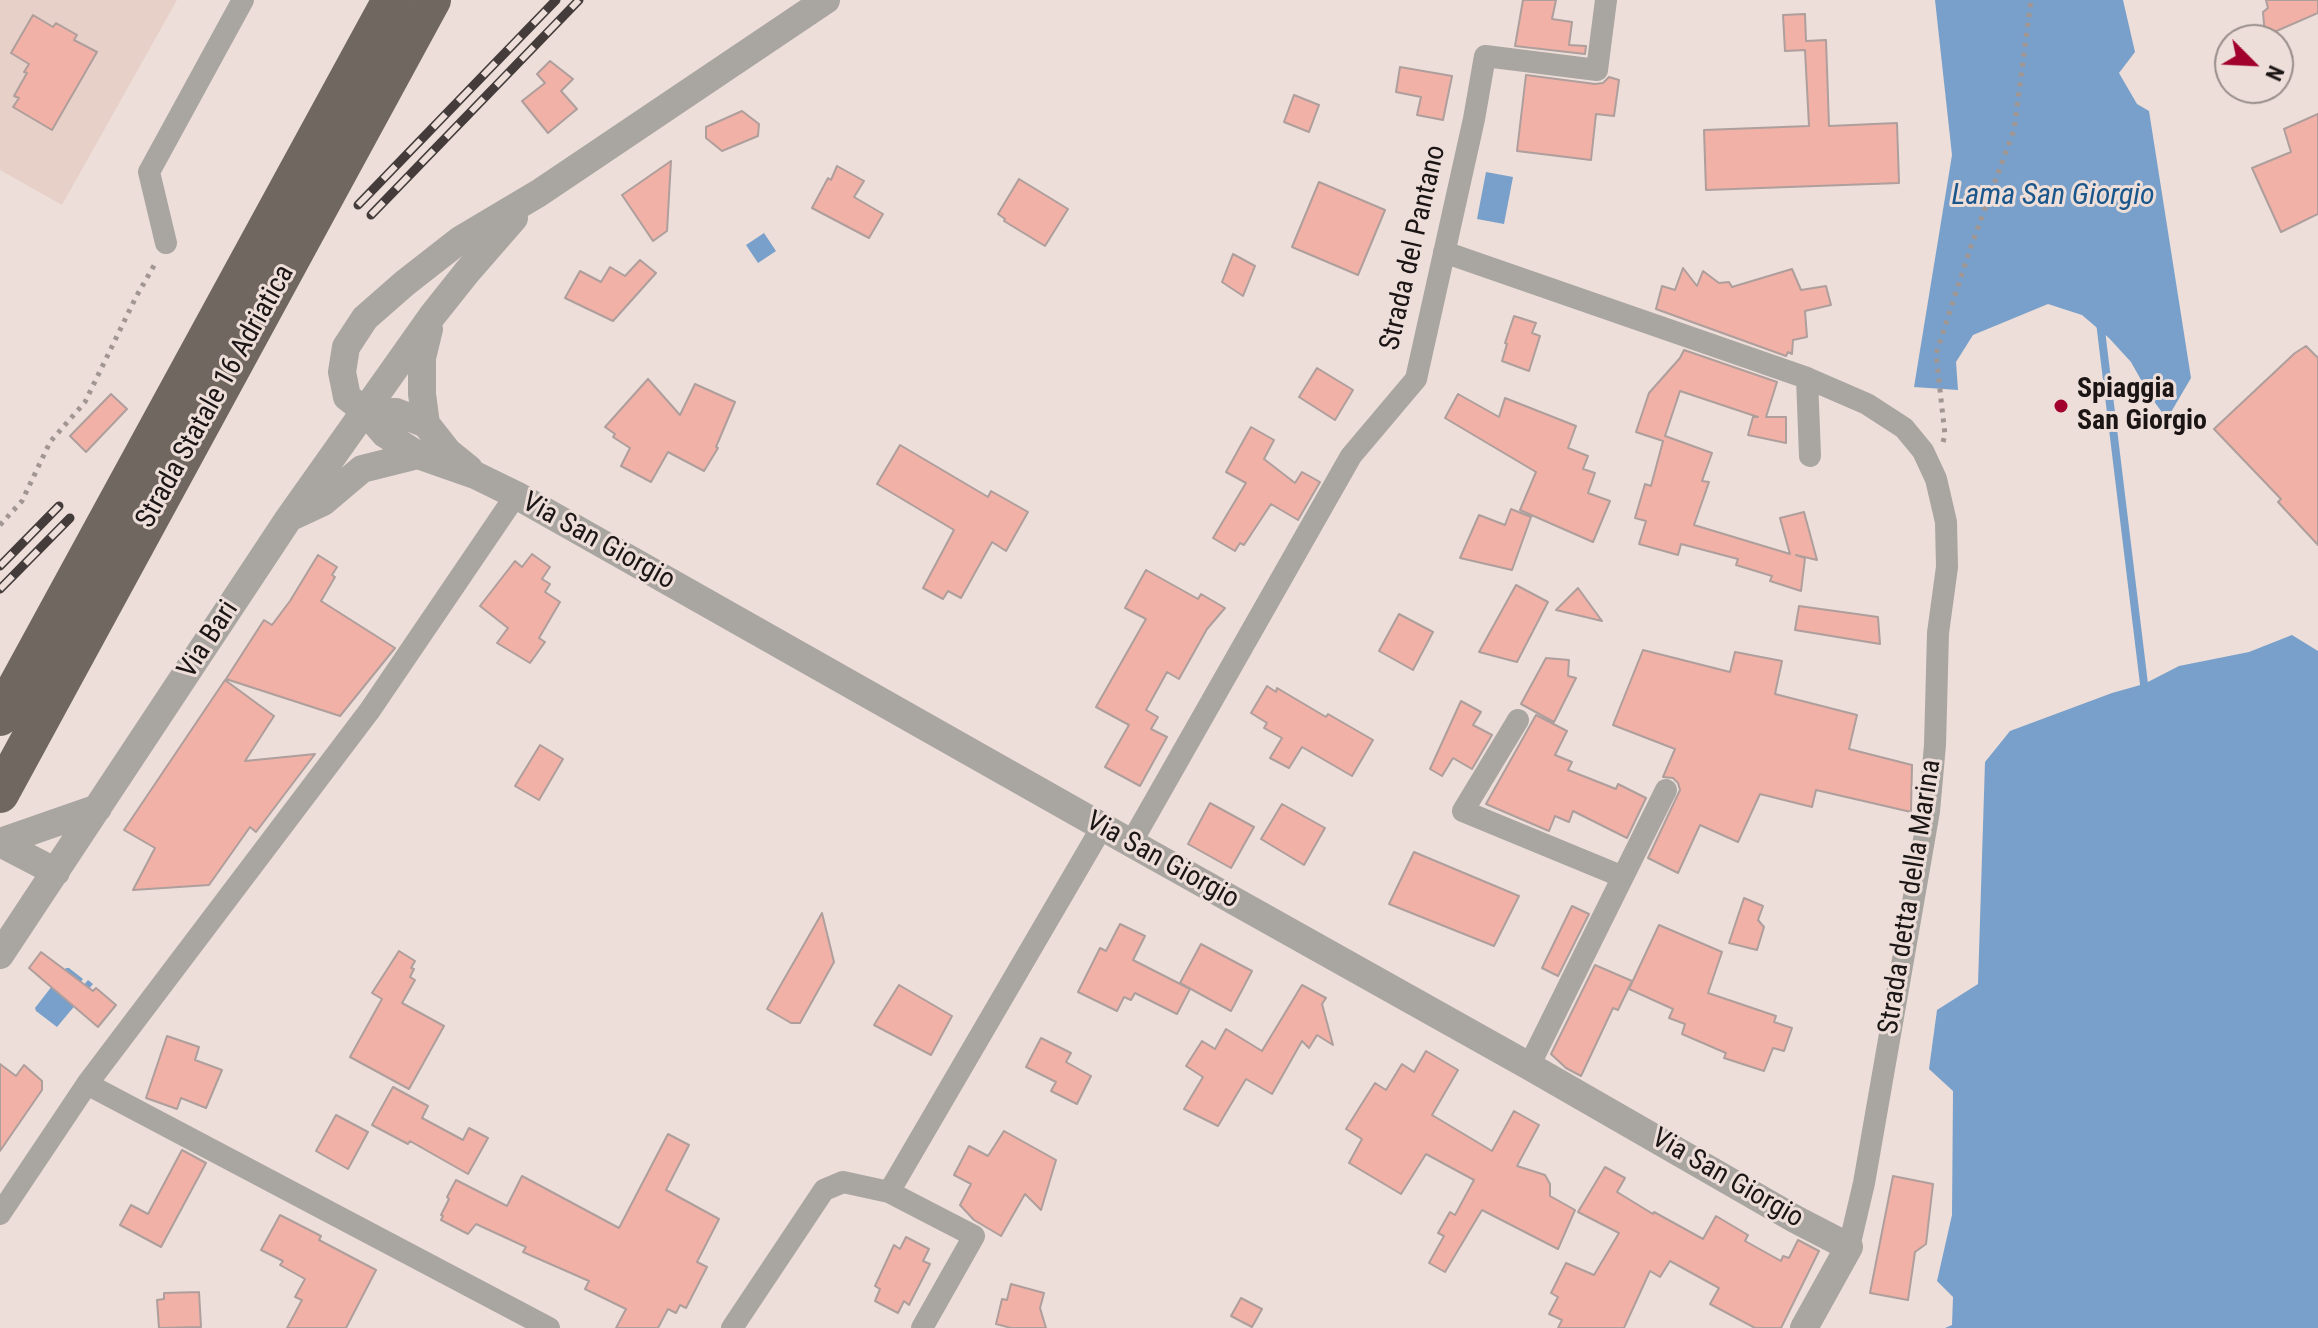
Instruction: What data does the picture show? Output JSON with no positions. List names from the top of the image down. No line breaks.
{"streets":{"highway":["Strada Statale 16 Adriatica"],"street":["Strada del Pantano","Via San Giorgio","Via Bari","Strada detta della Marina"]},"crossings":[["Strada del Pantano","Via San Giorgio"],["Strada del Pantano","Strada detta della Marina"],["Via San Giorgio","Via Bari"],["Via San Giorgio","Strada detta della Marina"]],"water":["Lama San Giorgio"],"places":["Spiaggia San Giorgio"],"north":"bottom right"}
